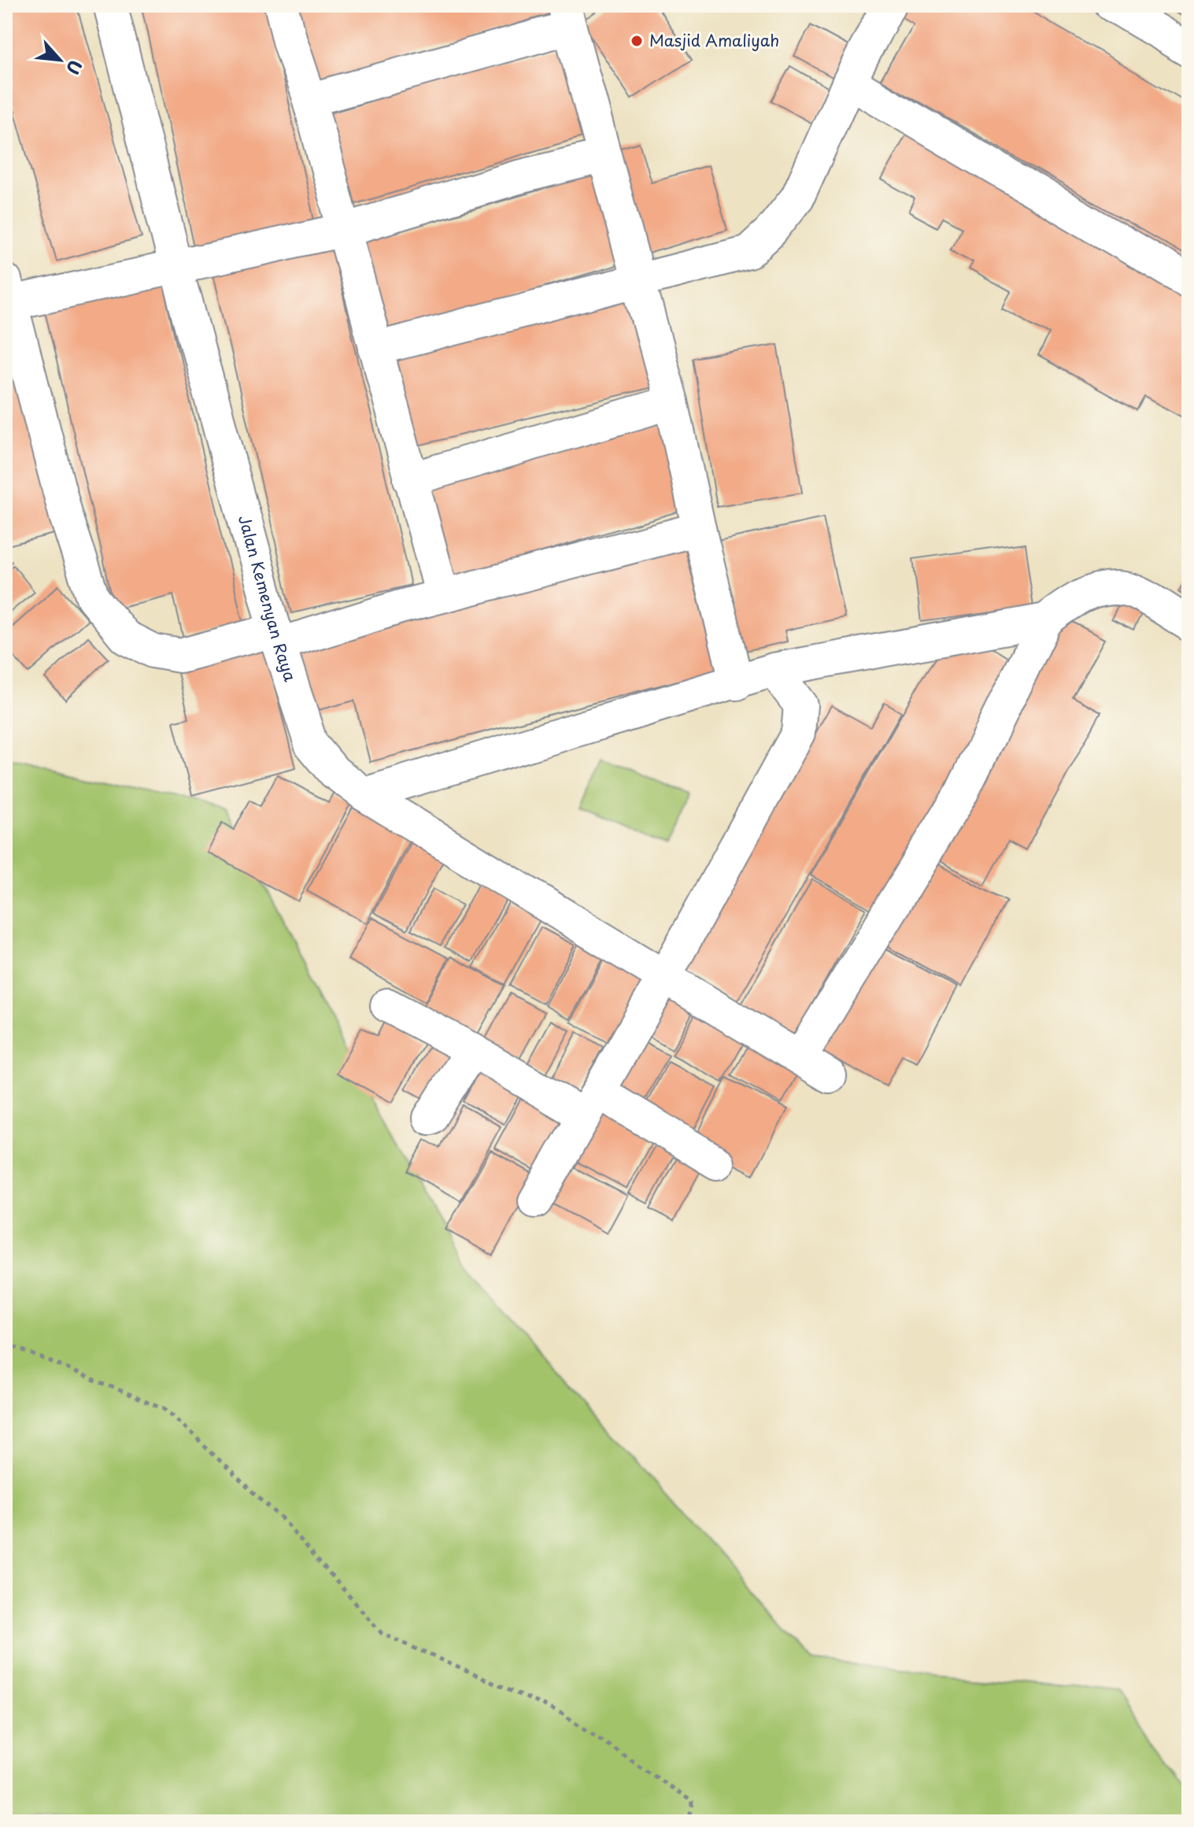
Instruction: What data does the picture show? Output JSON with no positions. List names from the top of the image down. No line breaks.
{"streets":{"street":["Jalan Kemenyan Raya"]},"places":["Masjid Amaliyah"],"north":"bottom right"}
